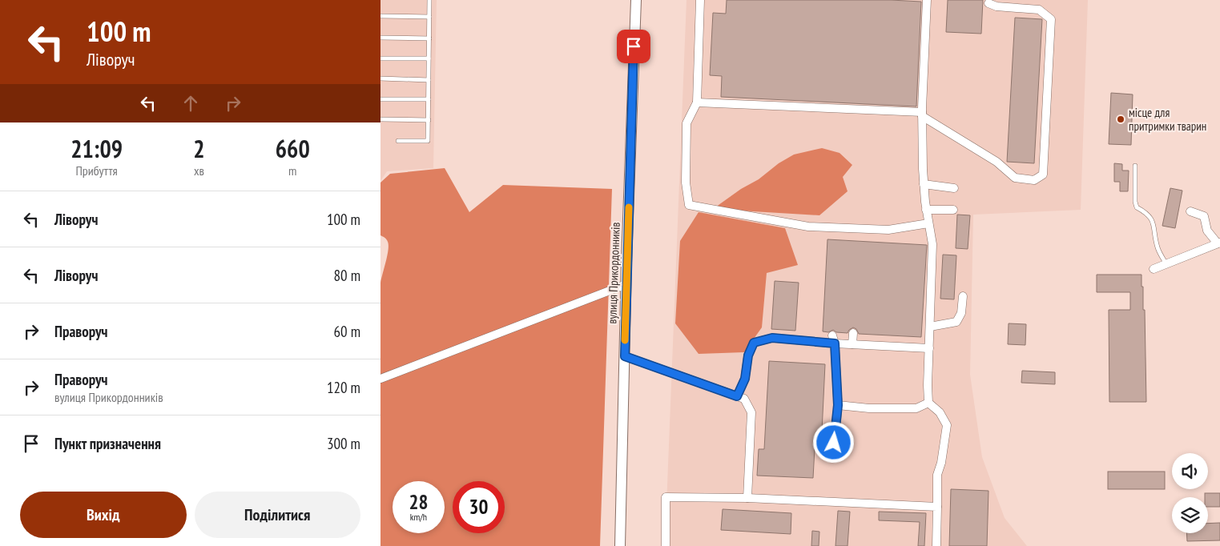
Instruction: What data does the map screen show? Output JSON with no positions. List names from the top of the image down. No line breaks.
{"streets":{"street":["вулиця Прикордонників"]},"places":["місце для притримки тварин"],"page":{"turn":["100 m","Ліворуч"],"eta":["21:09","Прибуття","2","хв","660","m"],"list":[{"name":"Ліворуч","value":"100 m"},{"name":"Ліворуч","value":"80 m"},{"name":"Праворуч","value":"60 m"},{"name":"Праворуч","note":"вулиця Прикордонників","value":"120 m"},{"name":"Пункт призначення","value":"300 m"}],"speed":"28 km/h","limit":"30","buttons":["Вихід","Поділитися"]}}
